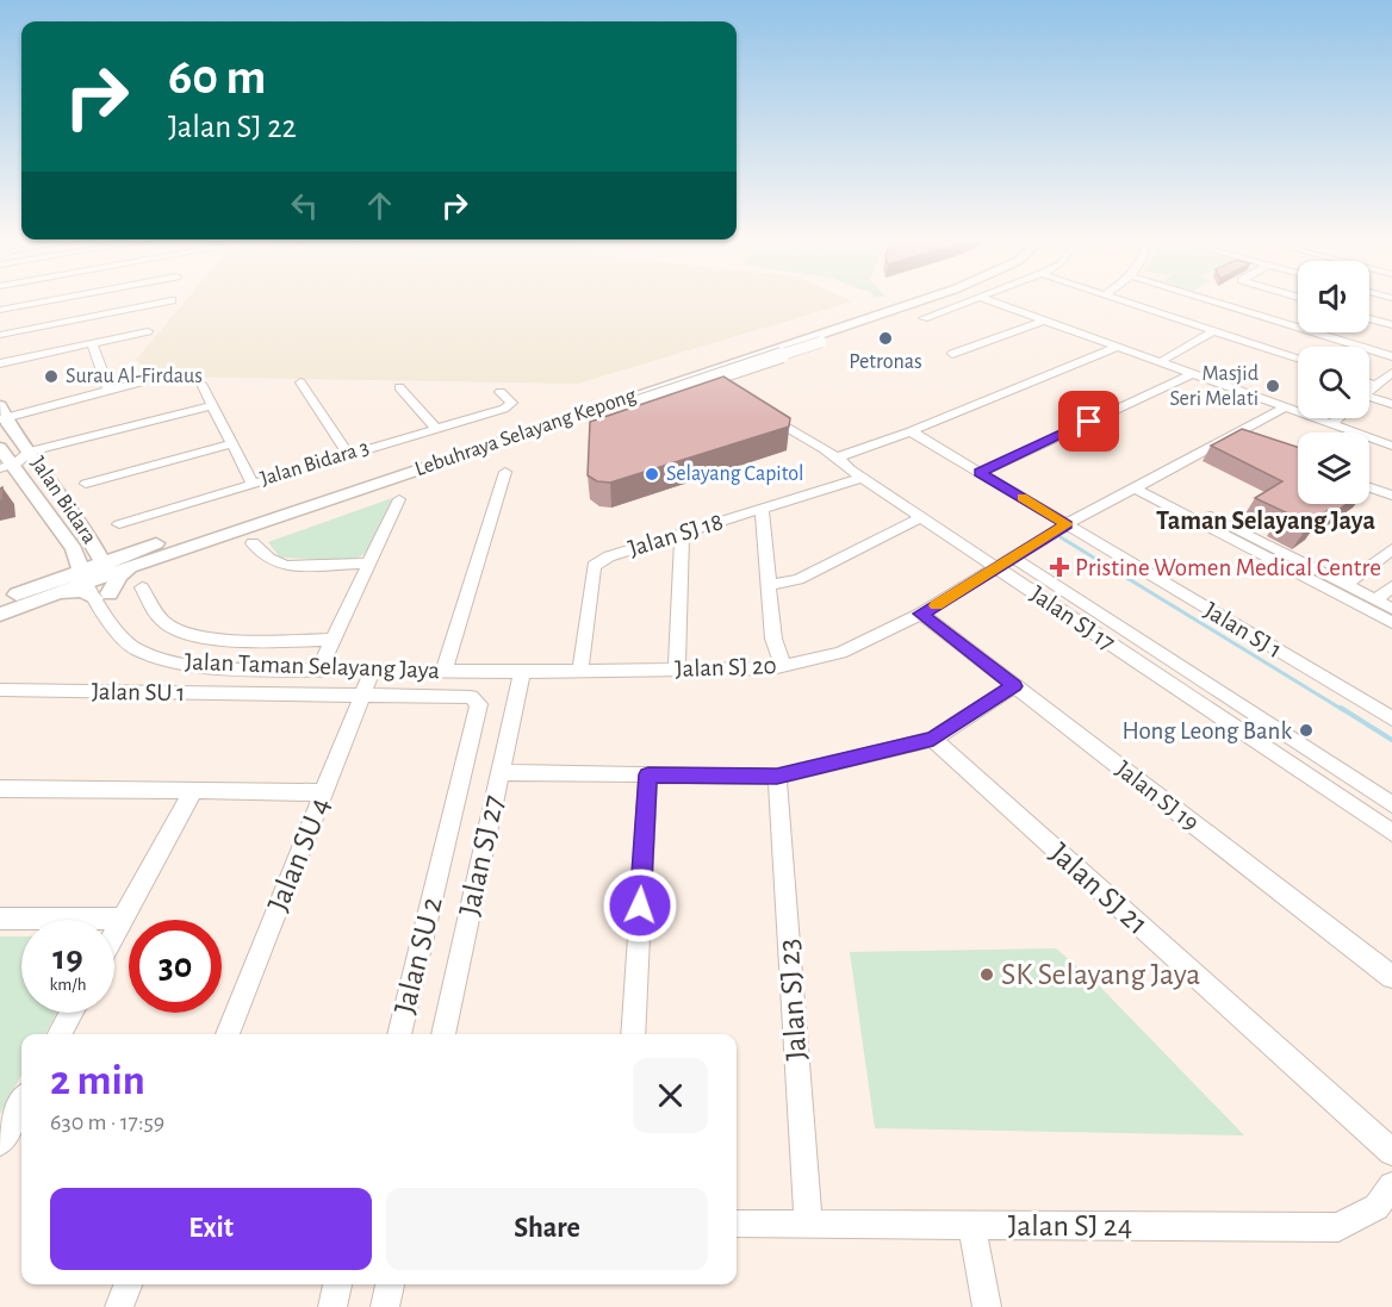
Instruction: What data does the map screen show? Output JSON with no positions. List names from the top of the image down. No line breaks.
{"streets":{"main road":["Lebuhraya Selayang Kepong","Jalan Bidara"],"street":["Jalan Bidara 3","Jalan SJ 18","Jalan SJ 17","Jalan SJ 1","Jalan Taman Selayang Jaya","Jalan SJ 20","Jalan SU 1","Jalan SJ 19","Jalan SU 4","Jalan SJ 27","Jalan SJ 21","Jalan SU 2","Jalan SJ 23","Jalan SJ 24"]},"crossings":[["Lebuhraya Selayang Kepong","Jalan Bidara"],["Lebuhraya Selayang Kepong","Jalan Taman Selayang Jaya"],["Jalan Bidara","Jalan Taman Selayang Jaya"],["Jalan SJ 18","Jalan SJ 17"],["Jalan SJ 18","Jalan SJ 20"],["Jalan SJ 17","Jalan SJ 20"],["Jalan SJ 1","Jalan SJ 20"],["Jalan Taman Selayang Jaya","Jalan SJ 20"],["Jalan Taman Selayang Jaya","Jalan SU 4"],["Jalan Taman Selayang Jaya","Jalan SJ 27"],["Jalan SJ 20","Jalan SJ 19"],["Jalan SJ 20","Jalan SJ 27"],["Jalan SU 1","Jalan SU 4"],["Jalan SU 1","Jalan SU 2"],["Jalan SJ 23","Jalan SJ 24"]],"districts":["Taman Selayang Jaya"],"places":{"other":["Petronas","Surau Al-Firdaus","Masjid Seri Melati","Selayang Capitol","Hong Leong Bank","SK Selayang Jaya"],"health":["Pristine Women Medical Centre"]},"page":{"turn":["60 m","Jalan SJ 22"],"speed":"19 km/h","limit":"30","heading":["2 min","630 m · 17:59"],"buttons":["Exit","Share"]}}
